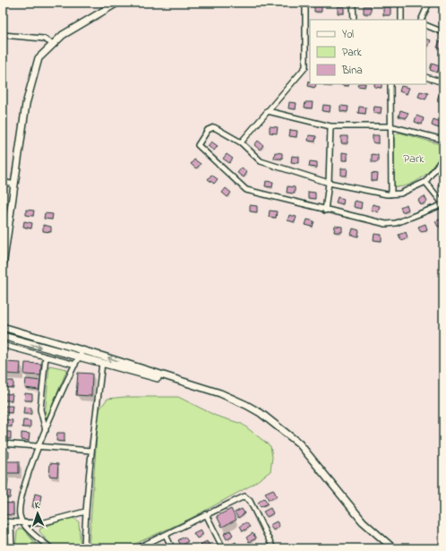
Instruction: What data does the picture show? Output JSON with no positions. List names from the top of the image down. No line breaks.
{"parks":["Park"],"legend":["Yol","Park","Bina"],"north":"top"}
